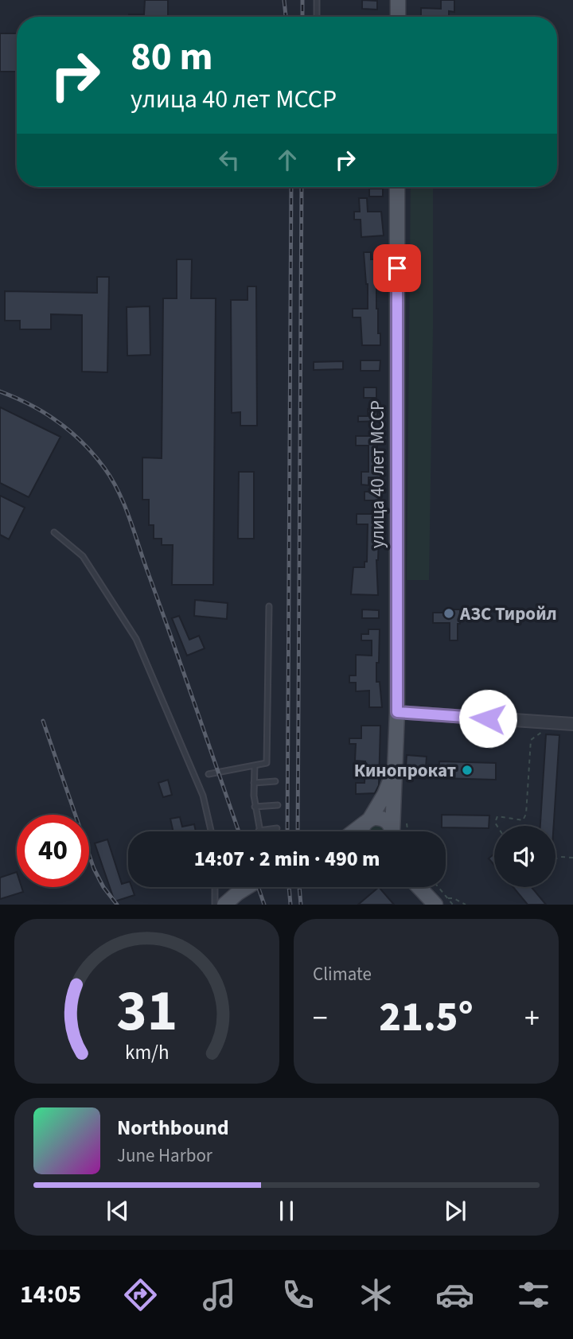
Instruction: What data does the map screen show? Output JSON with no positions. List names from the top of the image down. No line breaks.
{"streets":{"main road":["улица 40 лет МССР"]},"places":["АЗС Тиройл","Кинопрокат"],"page":{"turn":["80 m","улица 40 лет МССР"],"limit":"40","trip":"14:07 · 2 min · 490 m","tile":"Climate","heat":["−","21.5°","+"],"song":["Northbound","June Harbor"],"tabs":"14:05","gauge":["31","km/h"]}}
